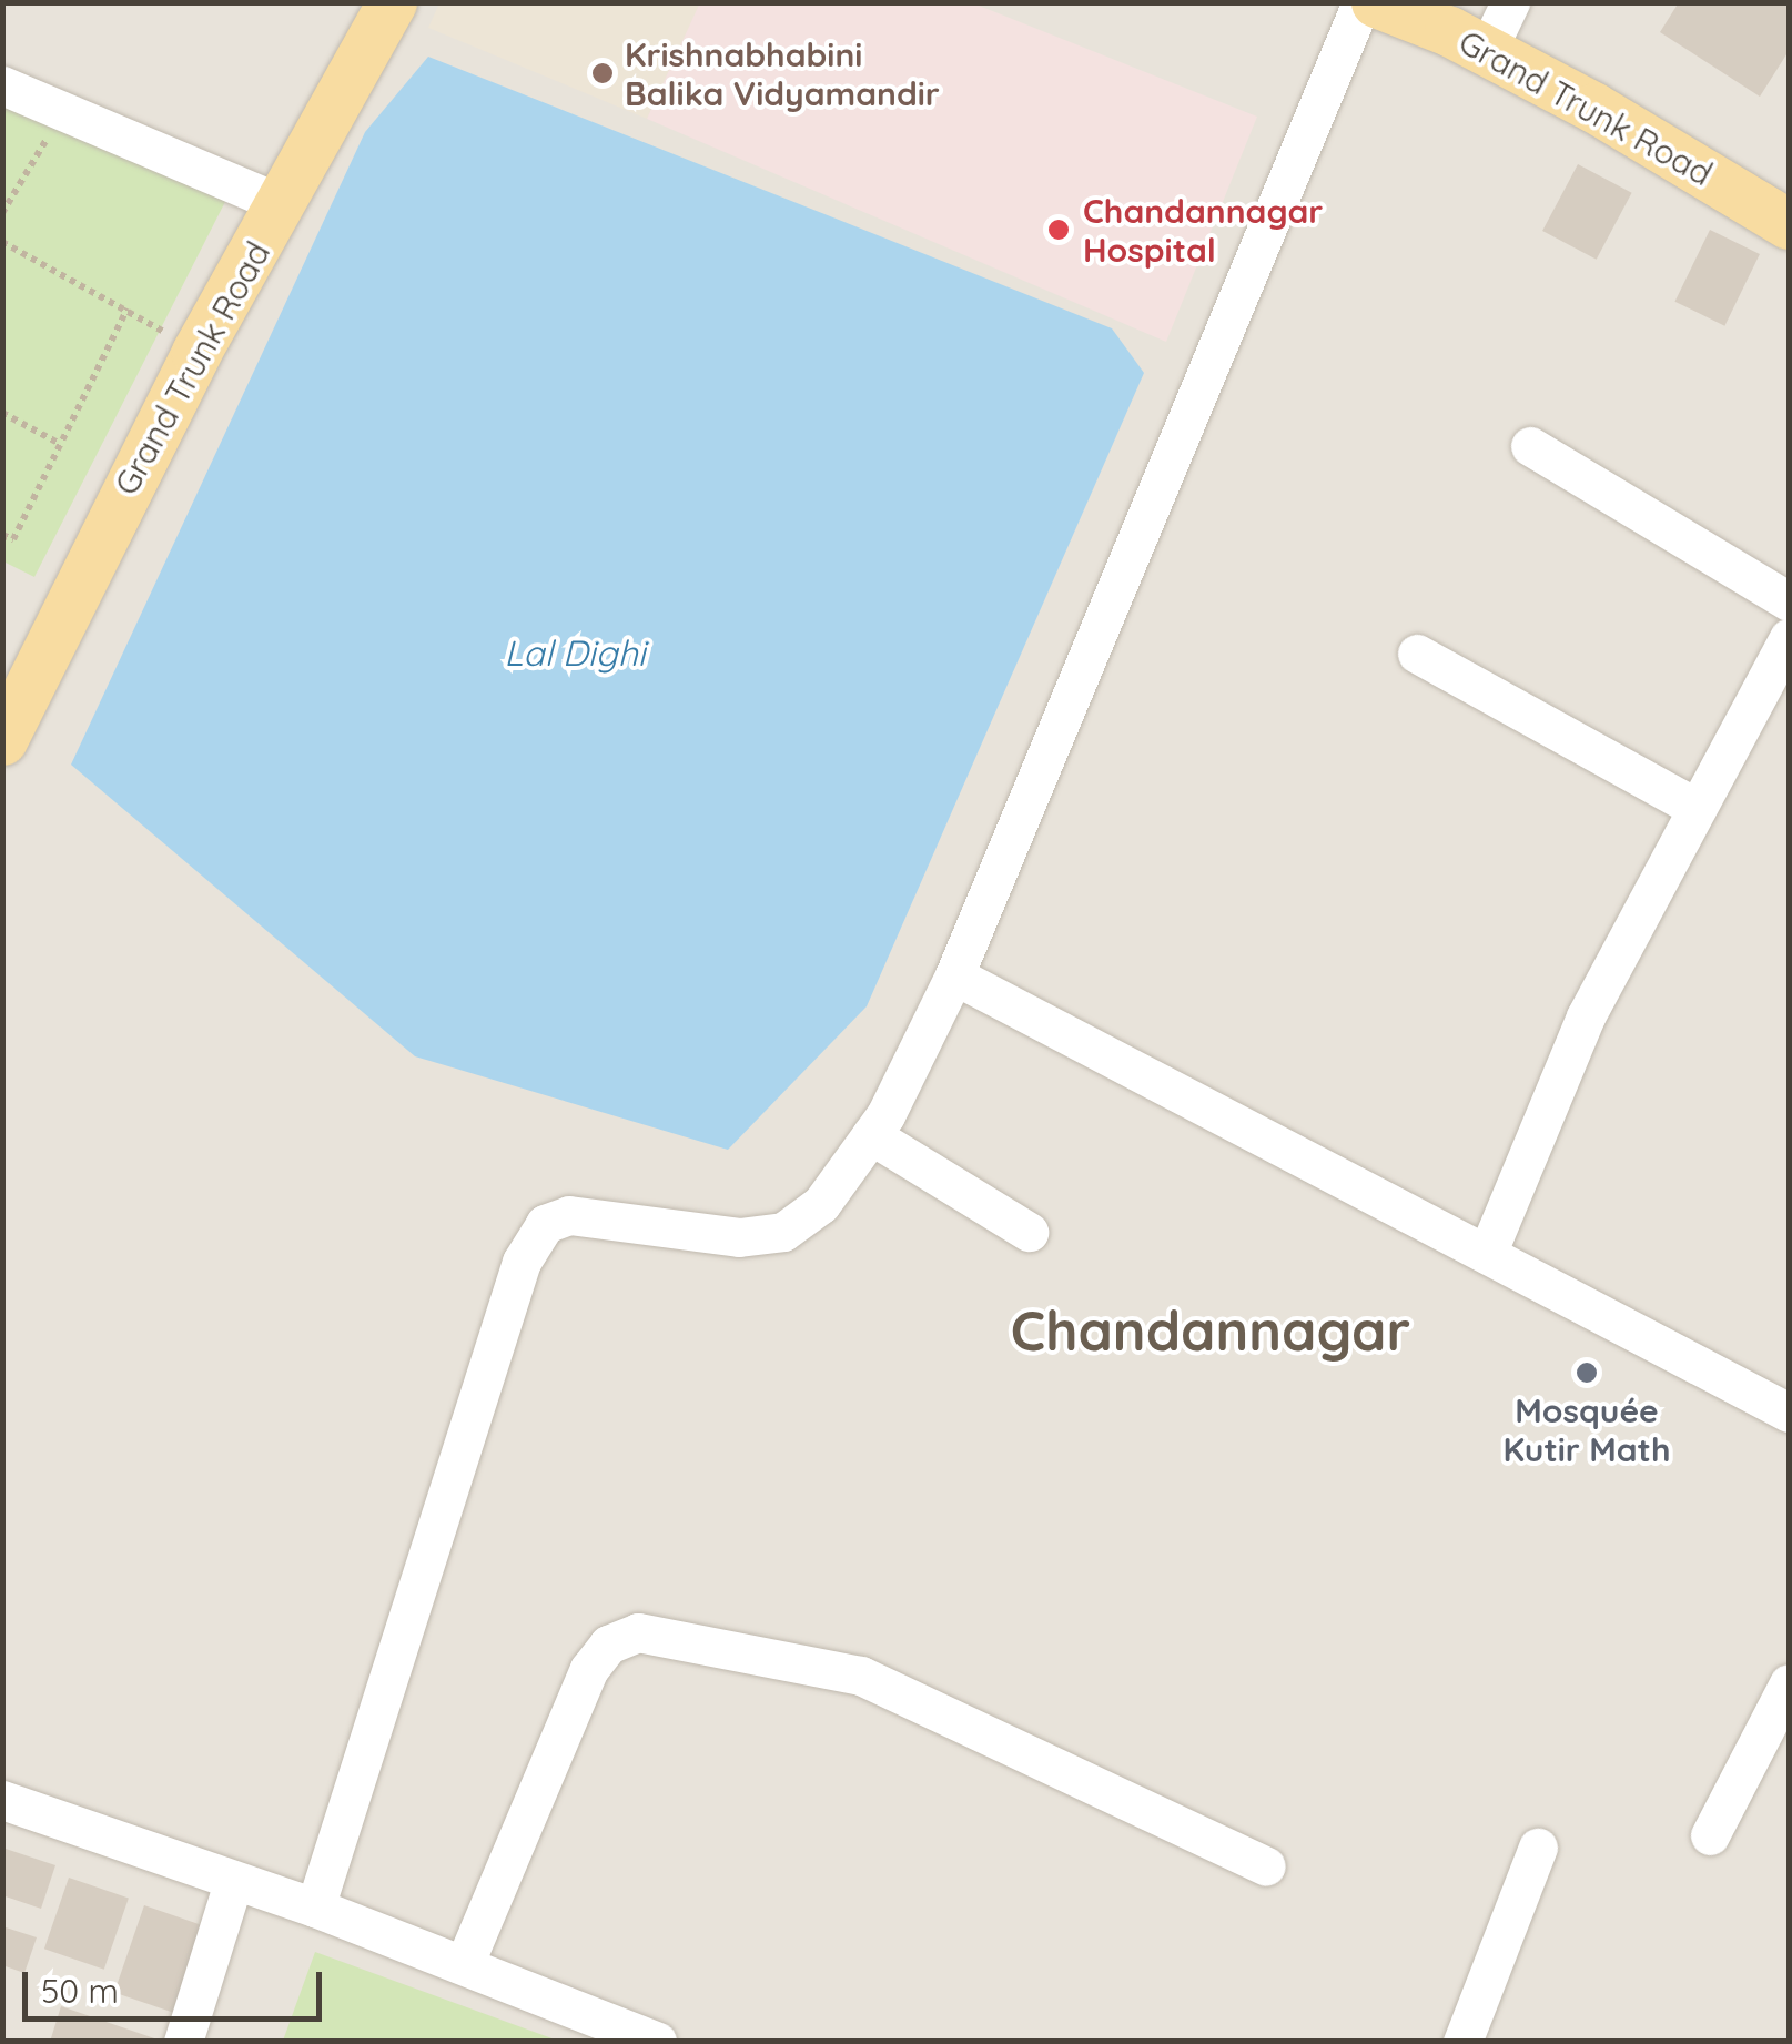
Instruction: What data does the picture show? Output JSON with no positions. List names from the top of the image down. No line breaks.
{"streets":{"main road":["Grand Trunk Road"]},"districts":["Chandannagar"],"water":["Lal Dighi"],"places":["Krishnabhabini Balika Vidyamandir","Chandannagar Hospital","Mosquée Kutir Math"],"scale_bar":"50 m"}
